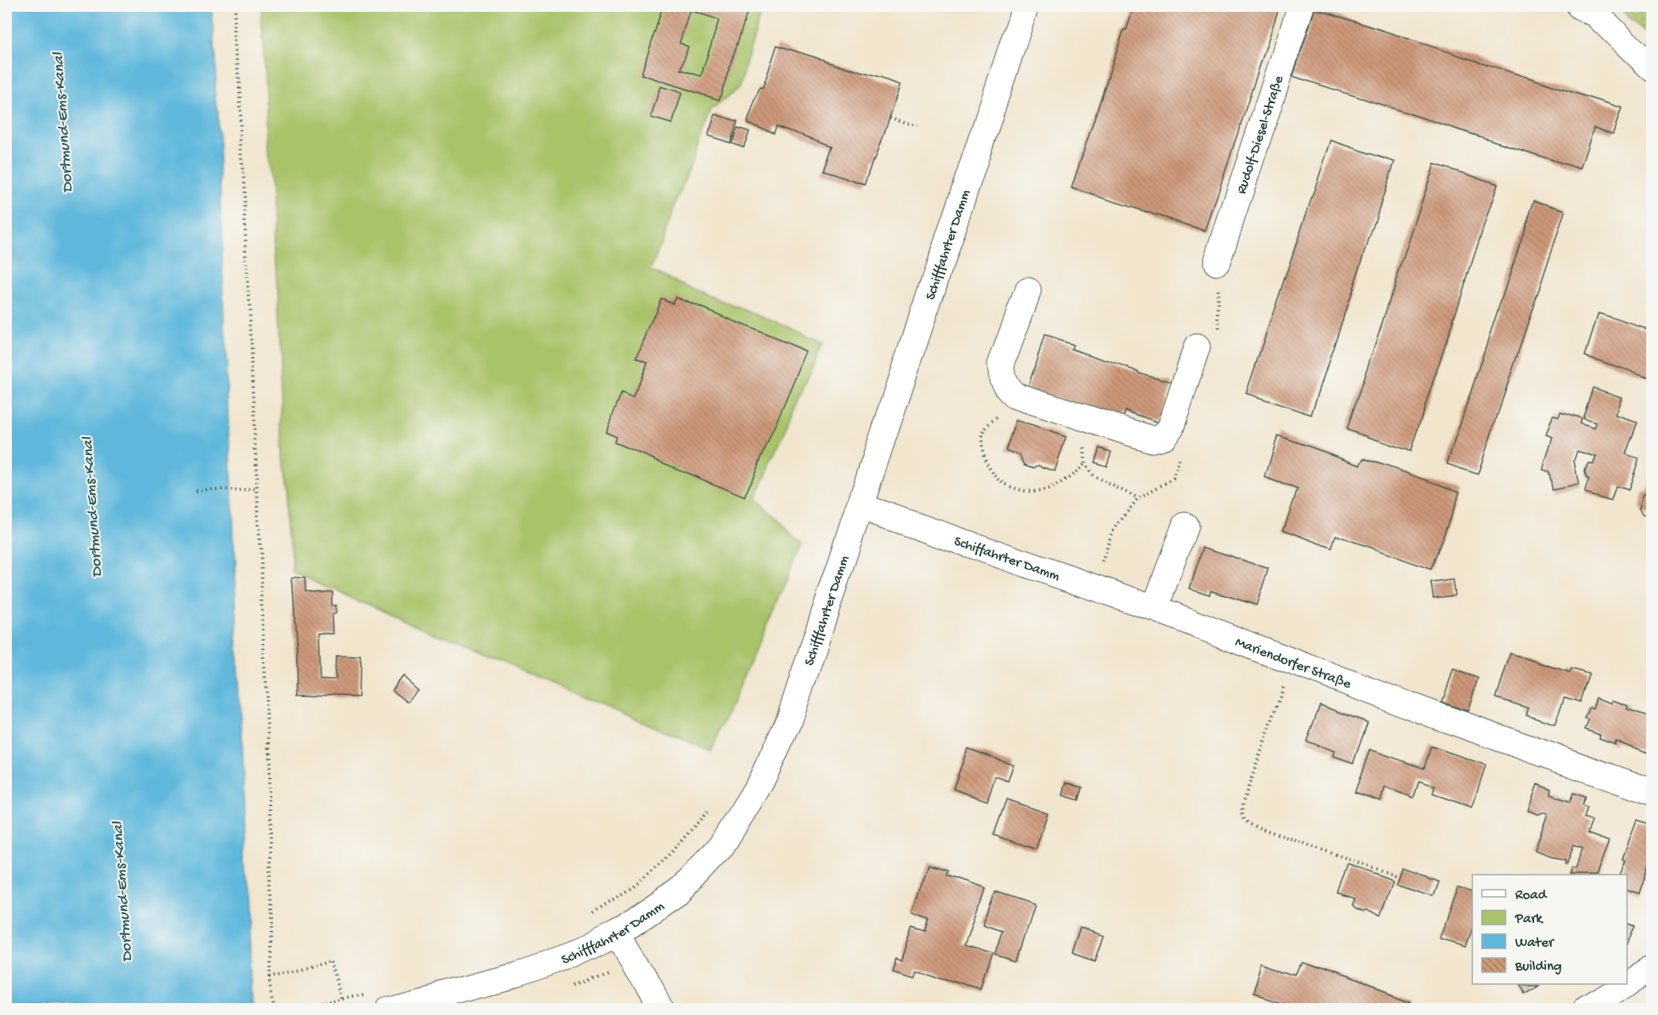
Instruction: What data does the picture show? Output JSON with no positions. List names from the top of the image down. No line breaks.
{"streets":{"main road":["Rudolf-Diesel-Straße","Schifffahrter Damm","Schiffahrter Damm","Mariendorfer Straße"]},"crossings":[["Schifffahrter Damm","Schiffahrter Damm"],["Schiffahrter Damm","Mariendorfer Straße"]],"water":["Dortmund-Ems-Kanal"],"legend":["Road","Park","Water","Building"]}
